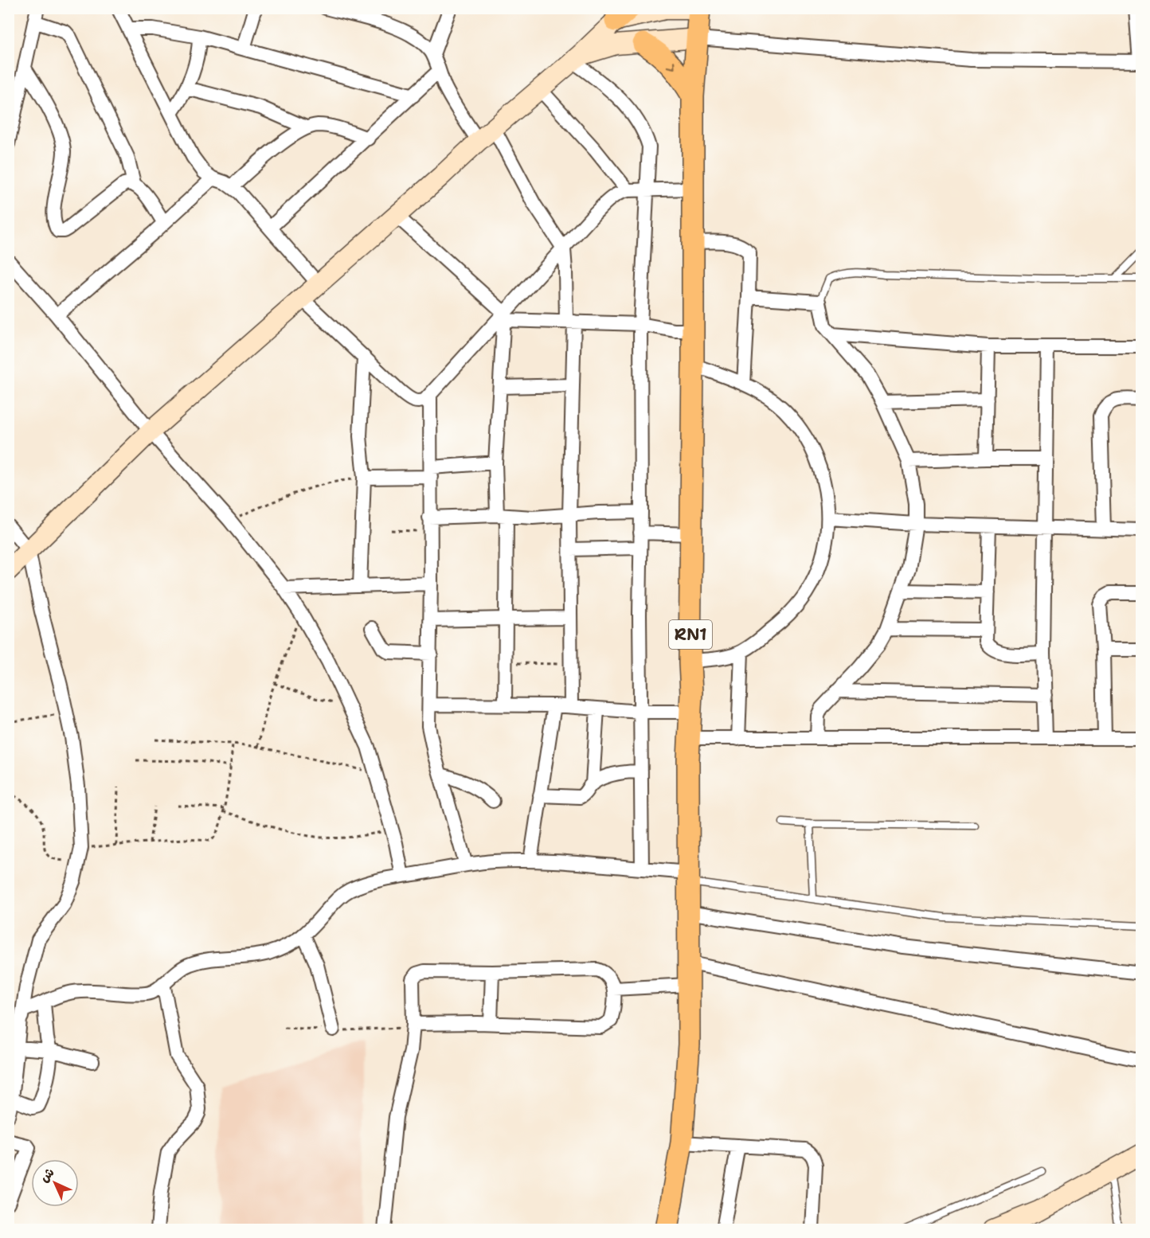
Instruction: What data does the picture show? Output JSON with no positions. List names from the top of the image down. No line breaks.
{"streets":{"main road":["RN1"]},"north":"top left"}
